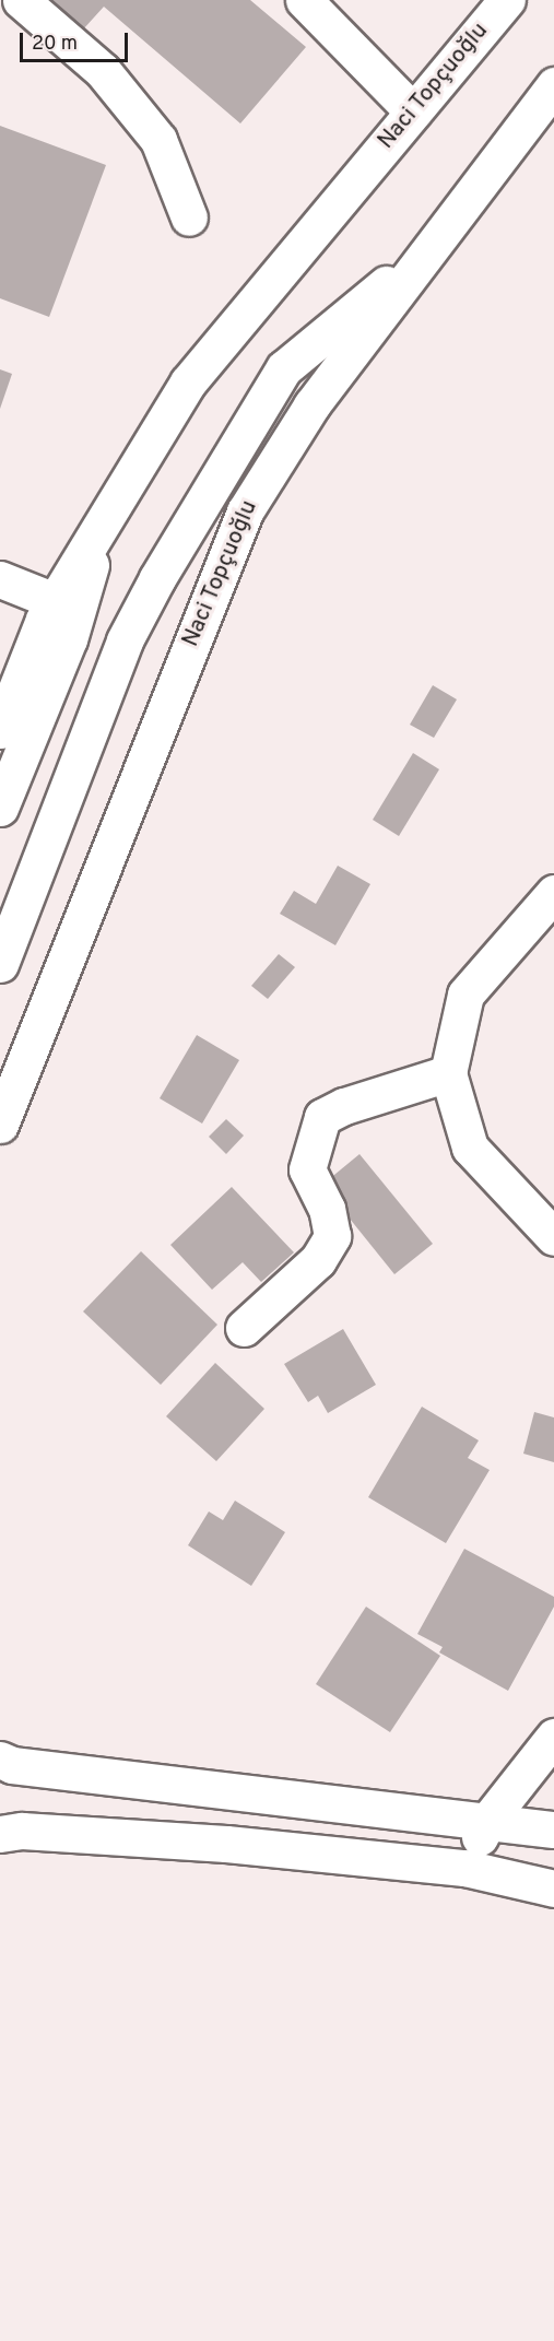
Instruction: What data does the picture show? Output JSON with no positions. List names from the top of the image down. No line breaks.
{"streets":{"main road":["Naci Topçuoğlu"]},"scale_bar":"20 m"}
